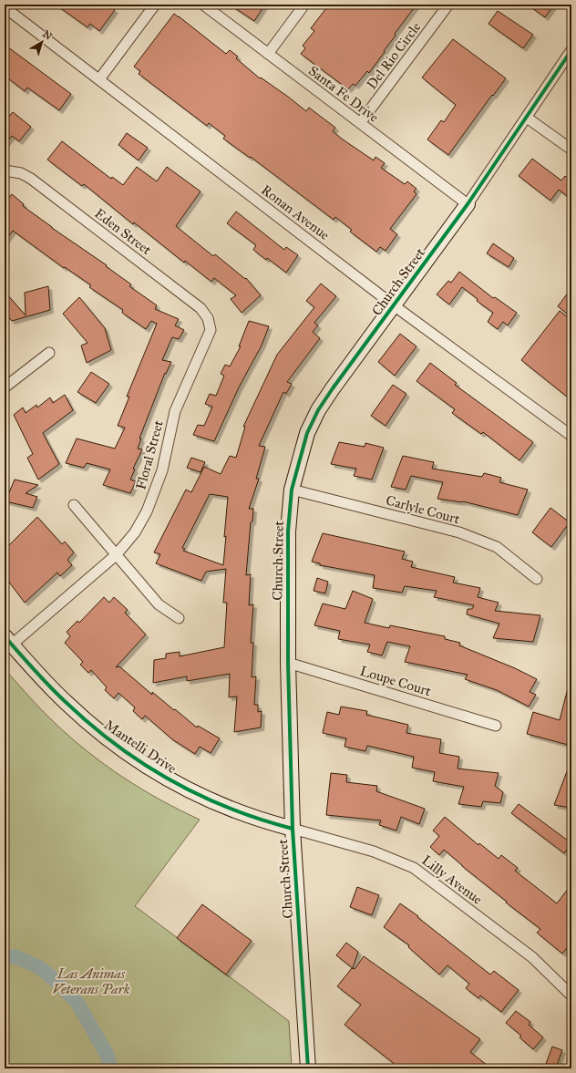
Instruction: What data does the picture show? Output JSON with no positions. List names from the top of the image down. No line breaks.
{"streets":{"street":["Del Rio Circle","Santa Fe Drive","Ronan Avenue","Eden Street","Church Street","Floral Street","Carlyle Court","Loupe Court","Mantelli Drive","Lilly Avenue"]},"crossings":[["Del Rio Circle","Santa Fe Drive"],["Santa Fe Drive","Church Street"],["Ronan Avenue","Church Street"],["Eden Street","Floral Street"],["Church Street","Carlyle Court"],["Church Street","Loupe Court"],["Church Street","Mantelli Drive"],["Church Street","Lilly Avenue"],["Floral Street","Mantelli Drive"],["Mantelli Drive","Lilly Avenue"]],"parks":["Las Animas Veterans Park"],"north":"top right"}
